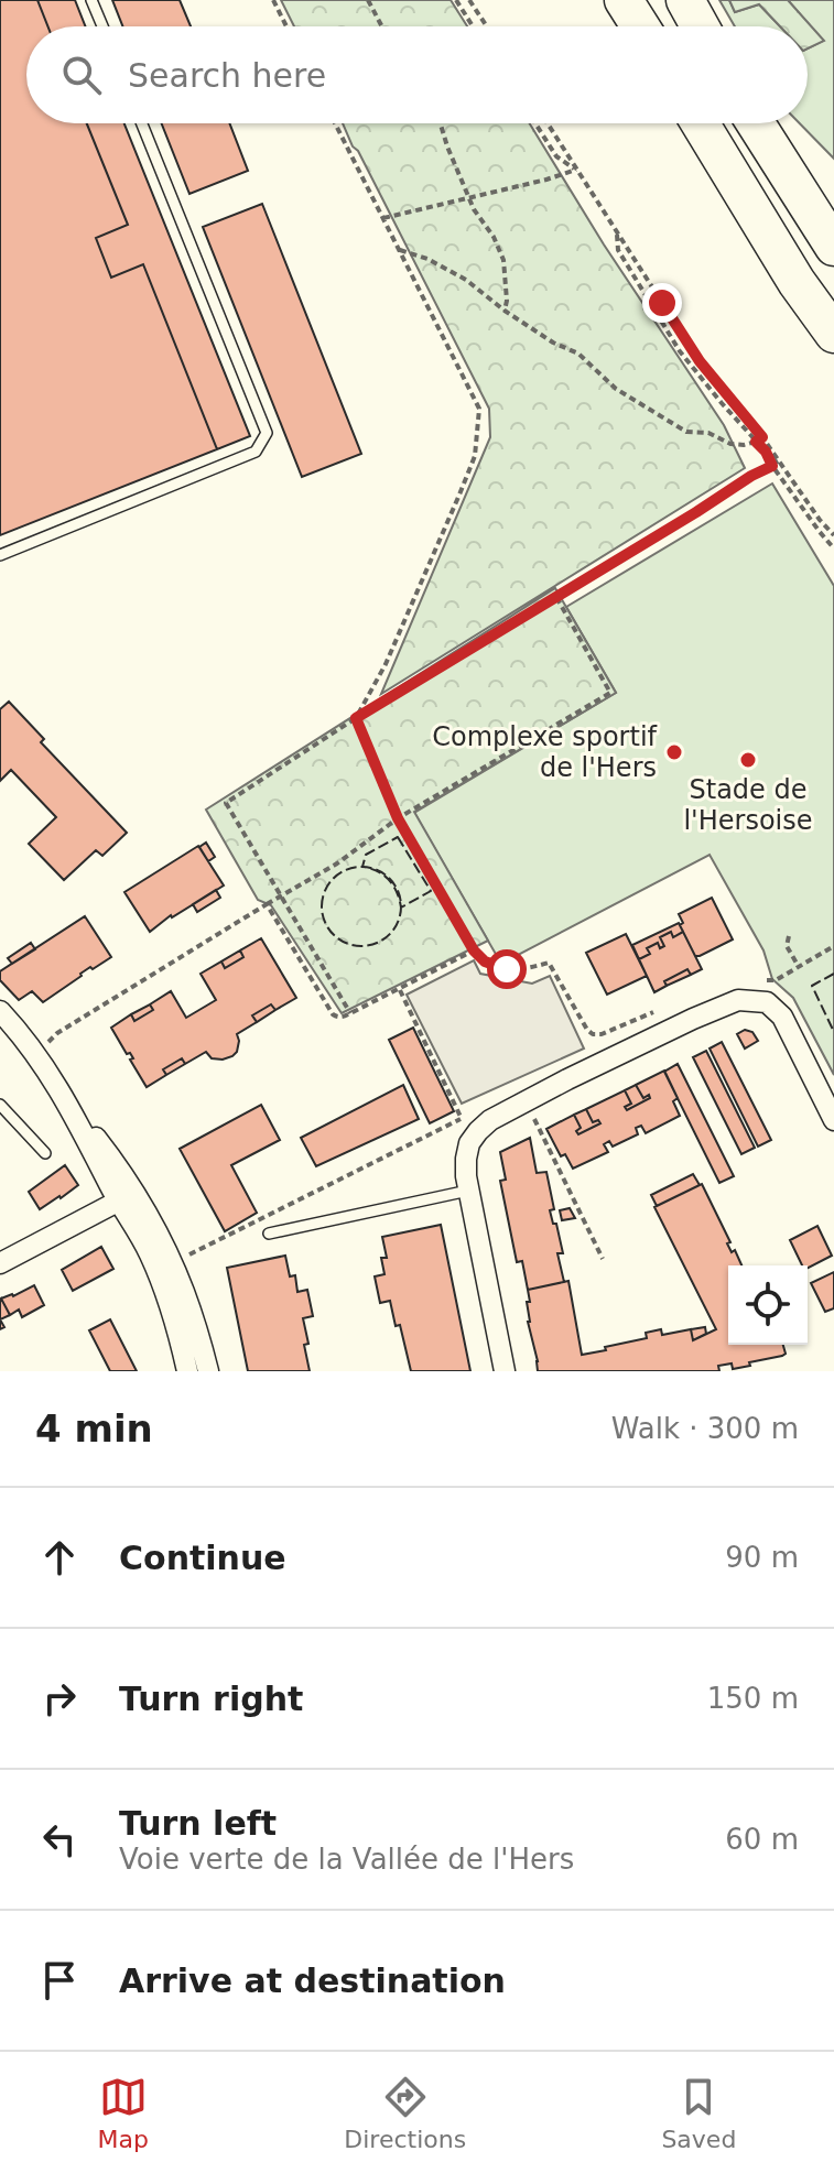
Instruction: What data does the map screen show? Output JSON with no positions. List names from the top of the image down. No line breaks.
{"places":["Complexe sportif de l'Hers","Stade de l'Hersoise"],"page":{"search":"Search here","heading":["4 min","Walk · 300 m"],"list":[["Continue","90 m"],["Turn right","150 m"],["Turn left","Voie verte de la Vallée de l'Hers","60 m"],"Arrive at destination"],"nav":["Map","Directions","Saved"]}}
